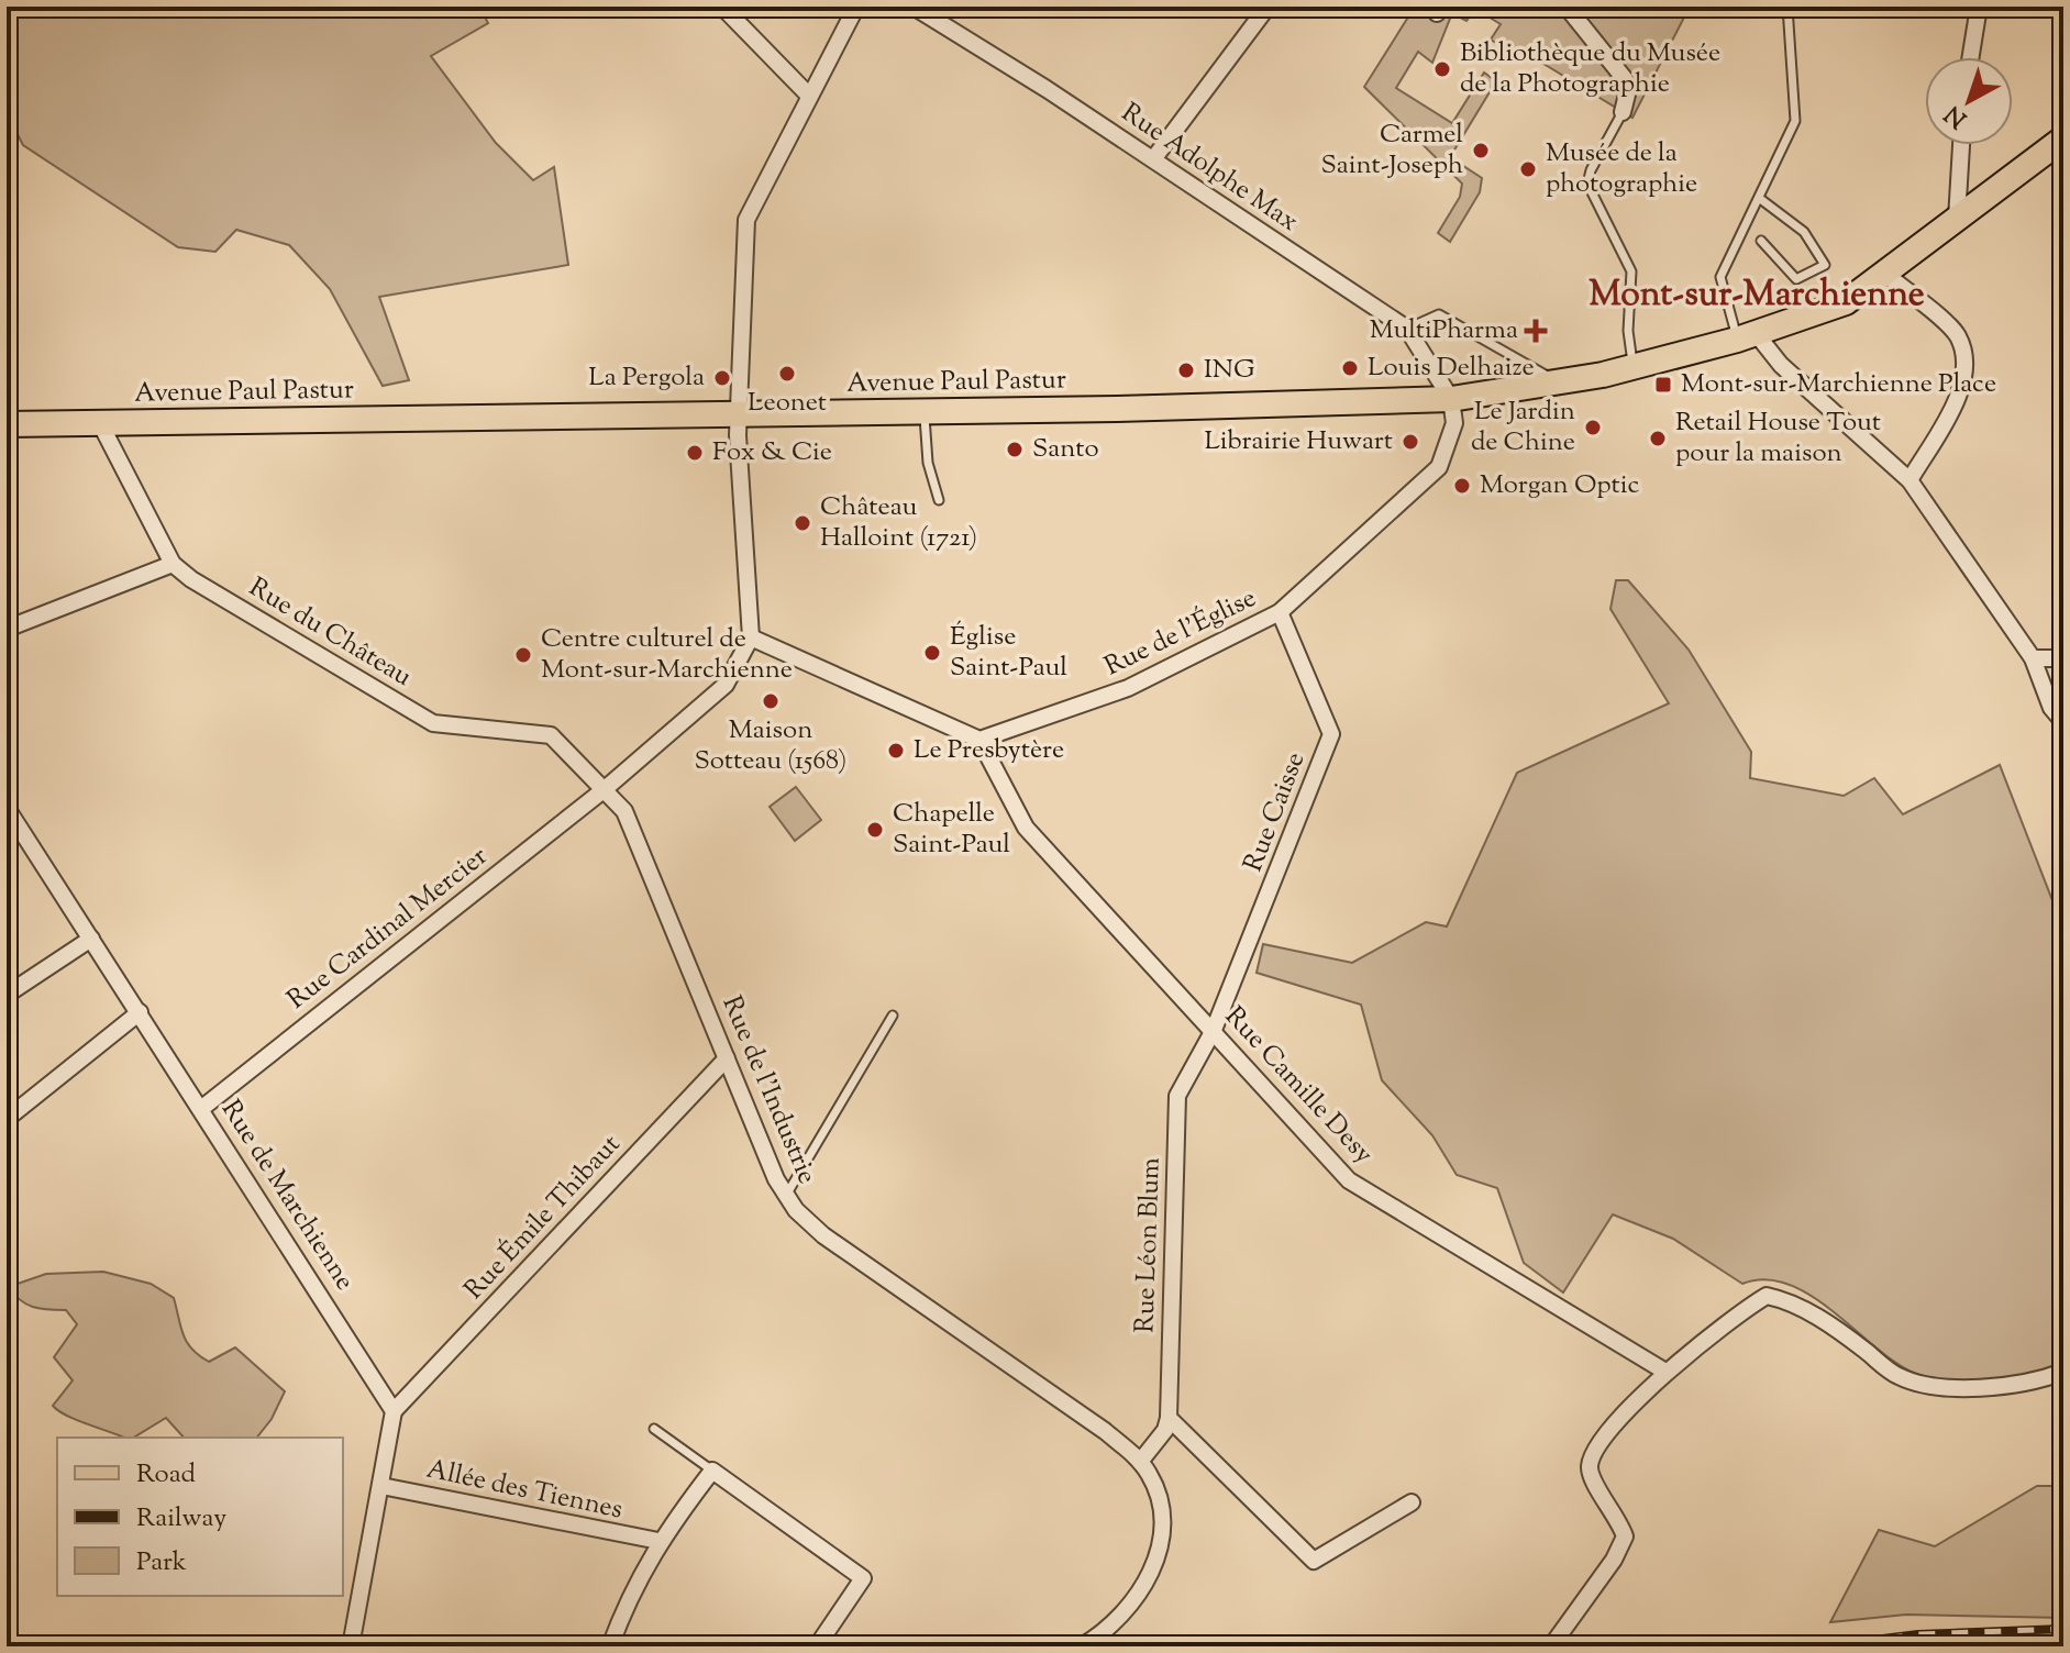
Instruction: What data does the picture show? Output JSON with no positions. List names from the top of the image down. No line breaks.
{"streets":{"main road":["Avenue Paul Pastur"],"street":["Rue Adolphe Max","Rue du Château","Rue de l'Église","Rue Caisse","Rue Cardinal Mercier","Rue Camille Desy","Rue de l'Industrie","Rue de Marchienne","Rue Émile Thibaut","Rue Léon Blum","Allée des Tiennes"]},"crossings":[["Rue Adolphe Max","Avenue Paul Pastur"],["Rue Adolphe Max","Rue de l'Église"],["Avenue Paul Pastur","Rue du Château"],["Avenue Paul Pastur","Rue de l'Église"],["Rue du Château","Rue Cardinal Mercier"],["Rue du Château","Rue de l'Industrie"],["Rue de l'Église","Rue Caisse"],["Rue de l'Église","Rue Camille Desy"],["Rue Caisse","Rue Camille Desy"],["Rue Caisse","Rue Léon Blum"],["Rue Cardinal Mercier","Rue de l'Industrie"],["Rue Cardinal Mercier","Rue de Marchienne"],["Rue Camille Desy","Rue Léon Blum"],["Rue de l'Industrie","Rue Émile Thibaut"],["Rue de Marchienne","Rue Émile Thibaut"]],"districts":["Mont-sur-Marchienne"],"places":{"other":["Bibliothèque du Musée de la Photographie","Carmel Saint-Joseph","Musée de la photographie","Louis Delhaize","ING","Leonet","La Pergola","Le Jardin de Chine","Retail House Tout pour la maison","Librairie Huwart","Santo","Fox & Cie","Morgan Optic","Château Halloint (1721)","Église Saint-Paul","Centre culturel de Mont-sur-Marchienne","Maison Sotteau (1568)","Le Presbytère","Chapelle Saint-Paul"],"health":["MultiPharma"],"transit":["Mont-sur-Marchienne Place"]},"legend":["Road","Railway","Park"],"north":"bottom left"}
